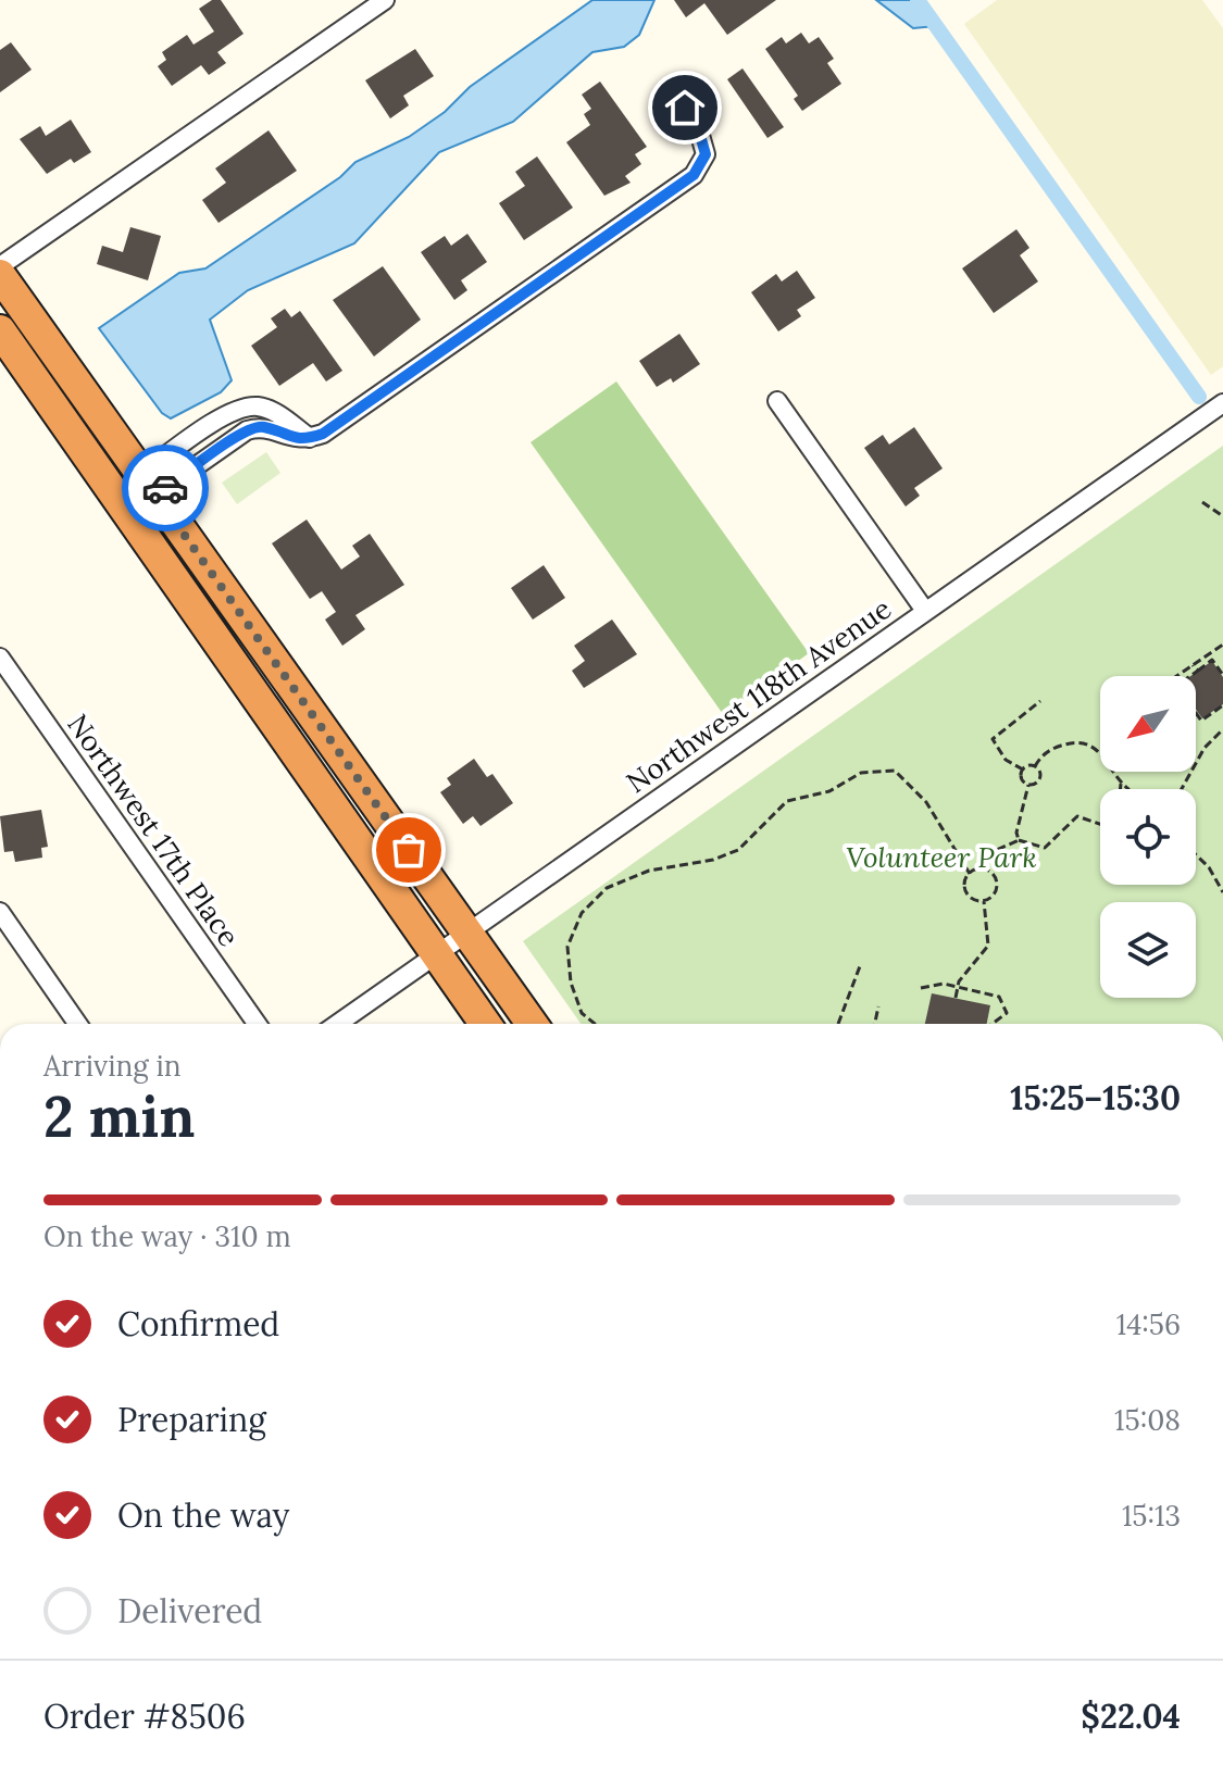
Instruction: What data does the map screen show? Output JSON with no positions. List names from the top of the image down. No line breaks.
{"streets":{"street":["Northwest 118th Avenue","Northwest 17th Place"]},"parks":["Volunteer Park"],"north":"bottom left","page":{"heading":["2 min","Arriving in","15:25–15:30"],"panel":["Order #8506","$22.04"],"bar":"On the way · 310 m","list":[["Confirmed","14:56"],["Preparing","15:08"],["On the way","15:13"],"Delivered"]}}
